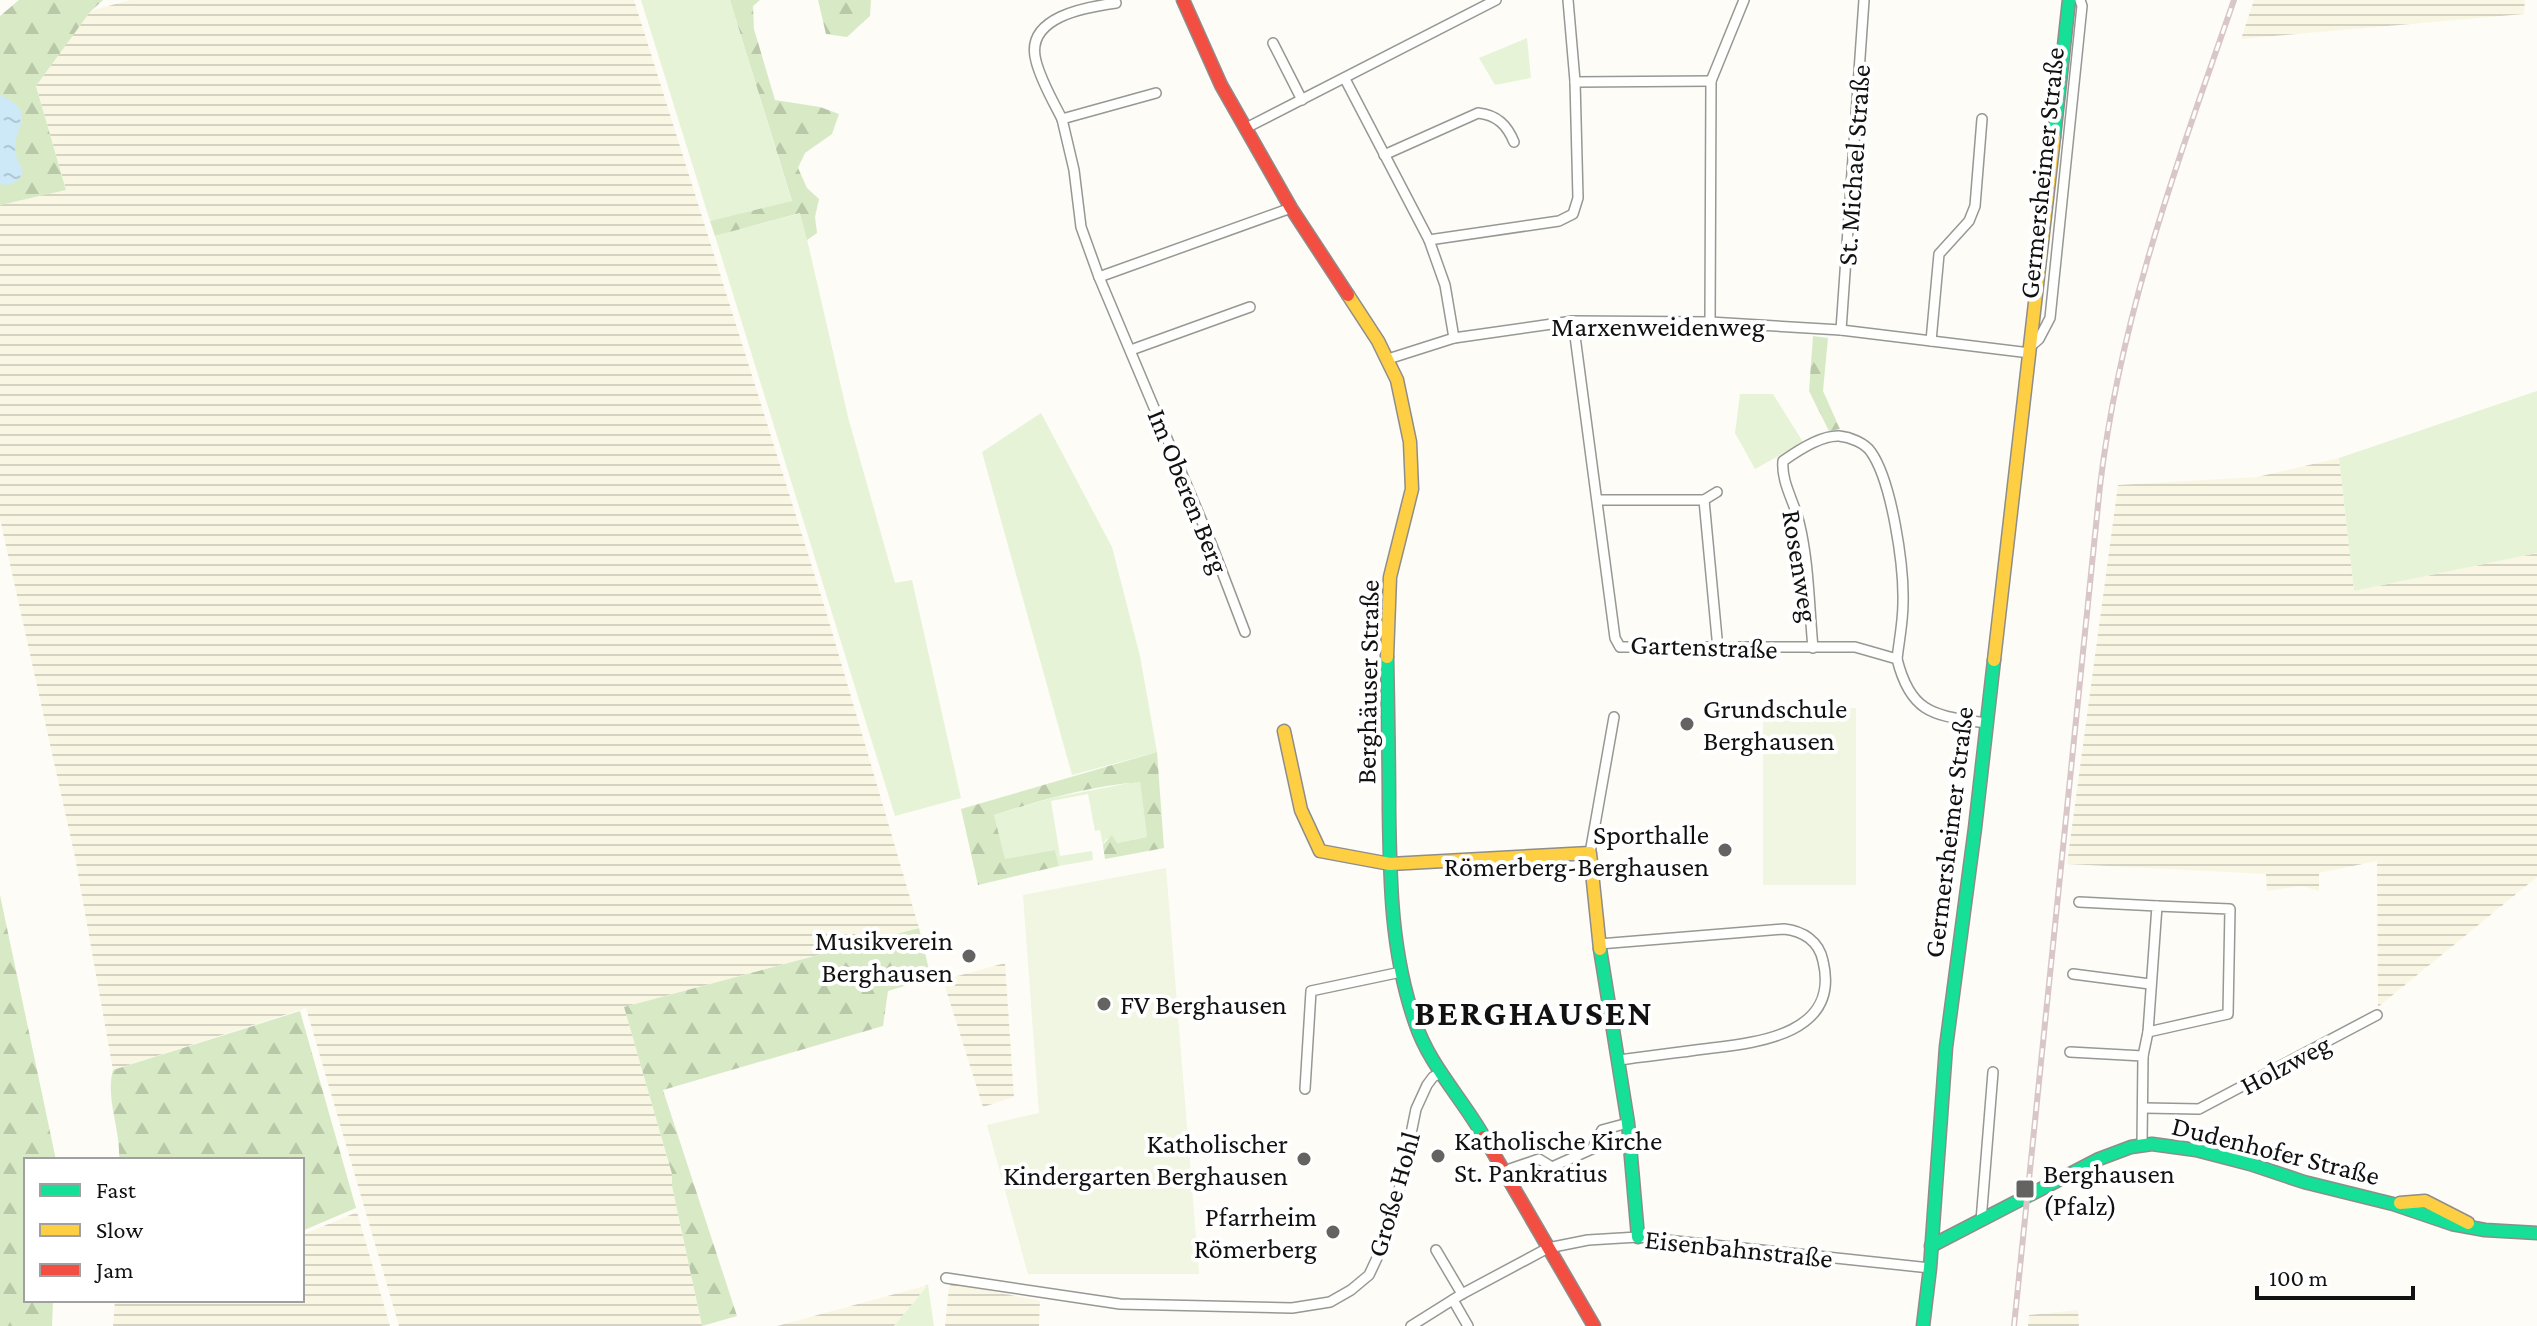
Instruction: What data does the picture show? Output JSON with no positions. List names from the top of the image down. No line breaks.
{"streets":{"street":["St. Michael Straße","Germersheimer Straße","Marxenweidenweg","Im Oberen Berg","Rosenweg","Gartenstraße","Berghäuser Straße","Holzweg","Dudenhofer Straße","Große Hohl","Eisenbahnstraße"]},"crossings":[["St. Michael Straße","Marxenweidenweg"],["Germersheimer Straße","Marxenweidenweg"],["Germersheimer Straße","Dudenhofer Straße"],["Germersheimer Straße","Eisenbahnstraße"],["Marxenweidenweg","Gartenstraße"],["Marxenweidenweg","Berghäuser Straße"],["Rosenweg","Gartenstraße"],["Berghäuser Straße","Große Hohl"],["Berghäuser Straße","Eisenbahnstraße"]],"districts":["BERGHAUSEN"],"places":{"other":["Grundschule Berghausen","Sporthalle Römerberg-Berghausen","Musikverein Berghausen","FV Berghausen","Katholische Kirche St. Pankratius","Katholischer Kindergarten Berghausen","Pfarrheim Römerberg"],"transit":["Berghausen (Pfalz)"]},"legend":["Fast","Slow","Jam"],"scale_bar":"100 m"}
